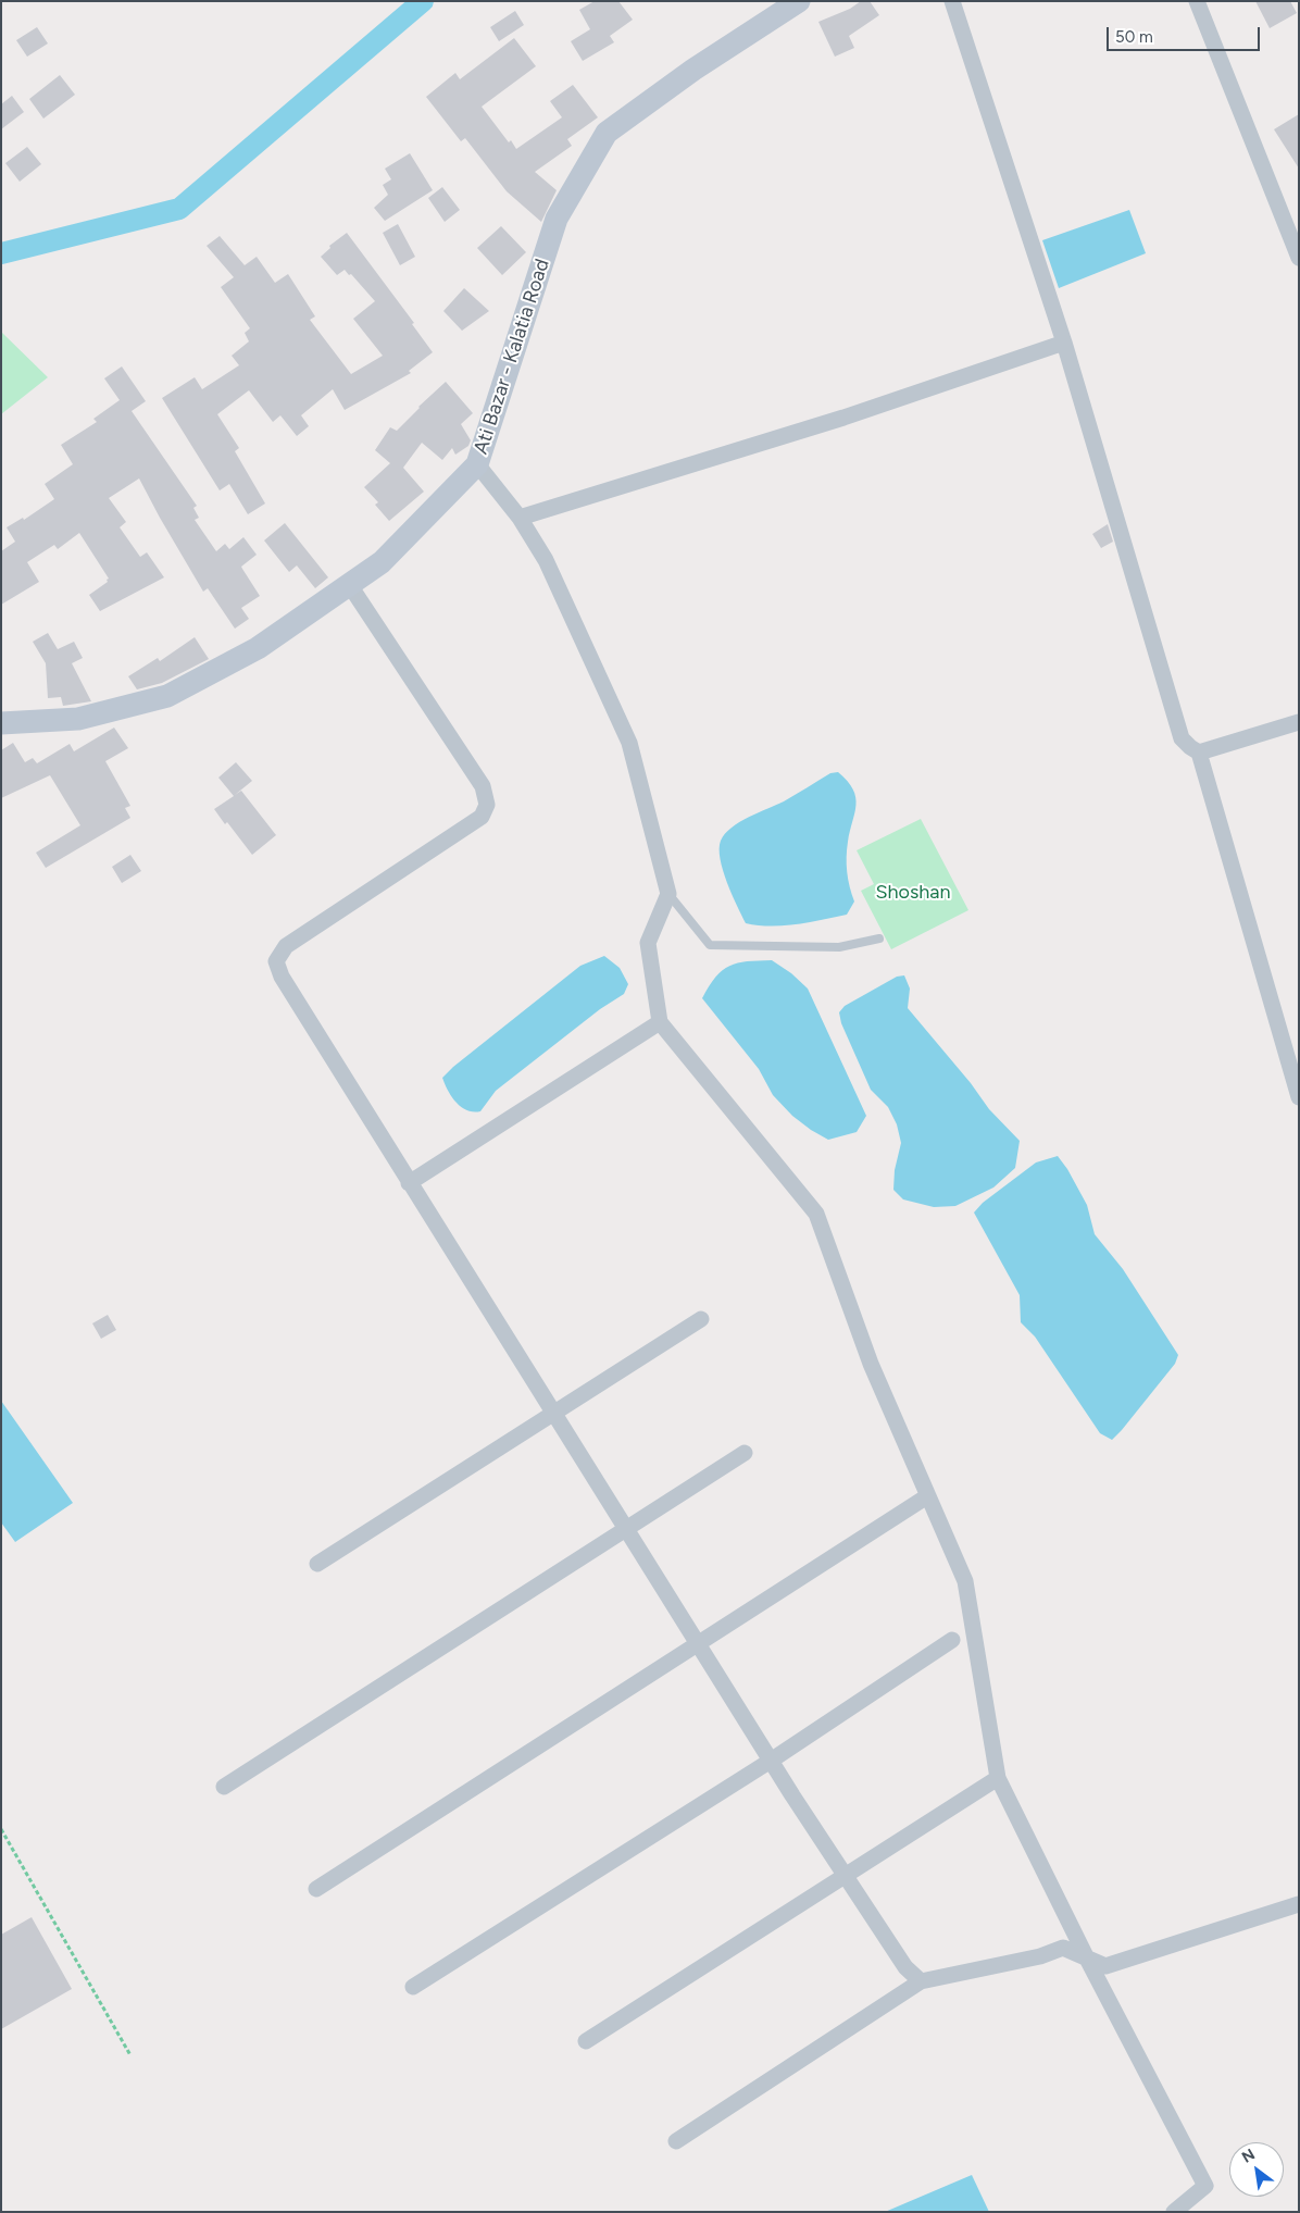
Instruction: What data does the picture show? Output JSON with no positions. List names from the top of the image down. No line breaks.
{"streets":{"main road":["Ati Bazar - Kalatia Road"]},"parks":["Shoshan"],"scale_bar":"50 m","north":"top left"}
